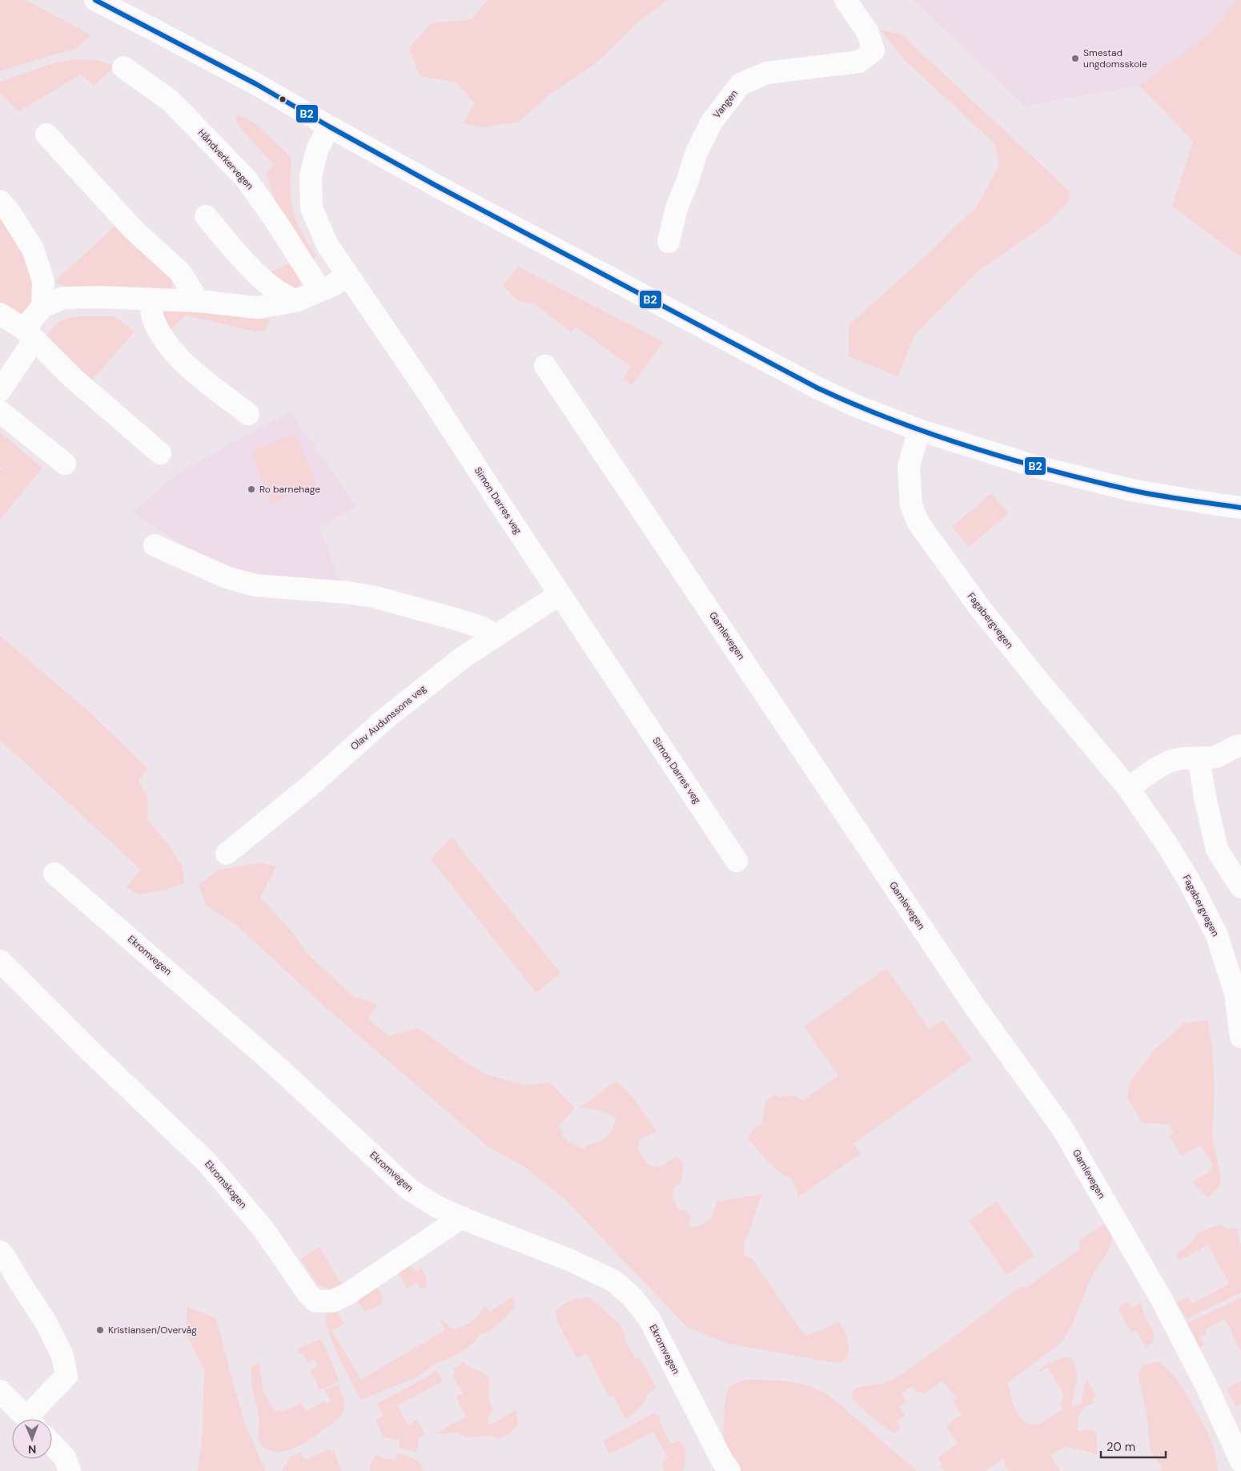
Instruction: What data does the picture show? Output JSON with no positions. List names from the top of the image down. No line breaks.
{"streets":{"street":["Vangen","Håndverkervegen","Simon Darres veg","Fagabergvegen","Gamlevegen","Olav Audunssons veg","Ekromvegen","Ekromskogen"]},"crossings":[["Simon Darres veg","Olav Audunssons veg"],["Ekromvegen","Ekromskogen"]],"places":["Smestad ungdomsskole","Ro barnehage","Kristiansen/Overvåg"],"lines":["transit line B2"],"scale_bar":"20 m","north":"bottom"}
